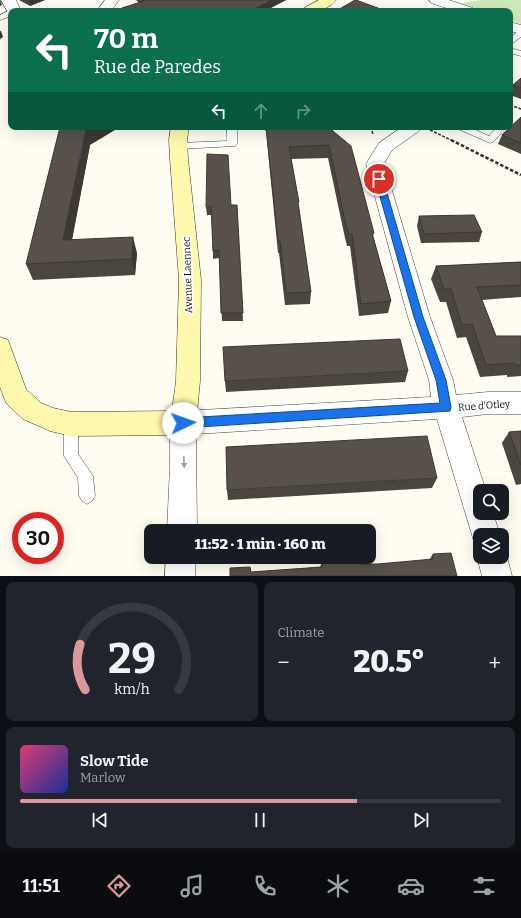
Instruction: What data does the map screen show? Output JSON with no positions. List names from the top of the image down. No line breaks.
{"streets":{"street":["Avenue Laennec","Rue d'Otley"]},"crossings":[["Avenue Laennec","Rue d'Otley"]],"page":{"turn":["70 m","Rue de Paredes"],"limit":"30","trip":"11:52 · 1 min · 160 m","tile":"Climate","heat":["−","20.5°","+"],"song":["Slow Tide","Marlow"],"tabs":"11:51","gauge":["29","km/h"]}}
